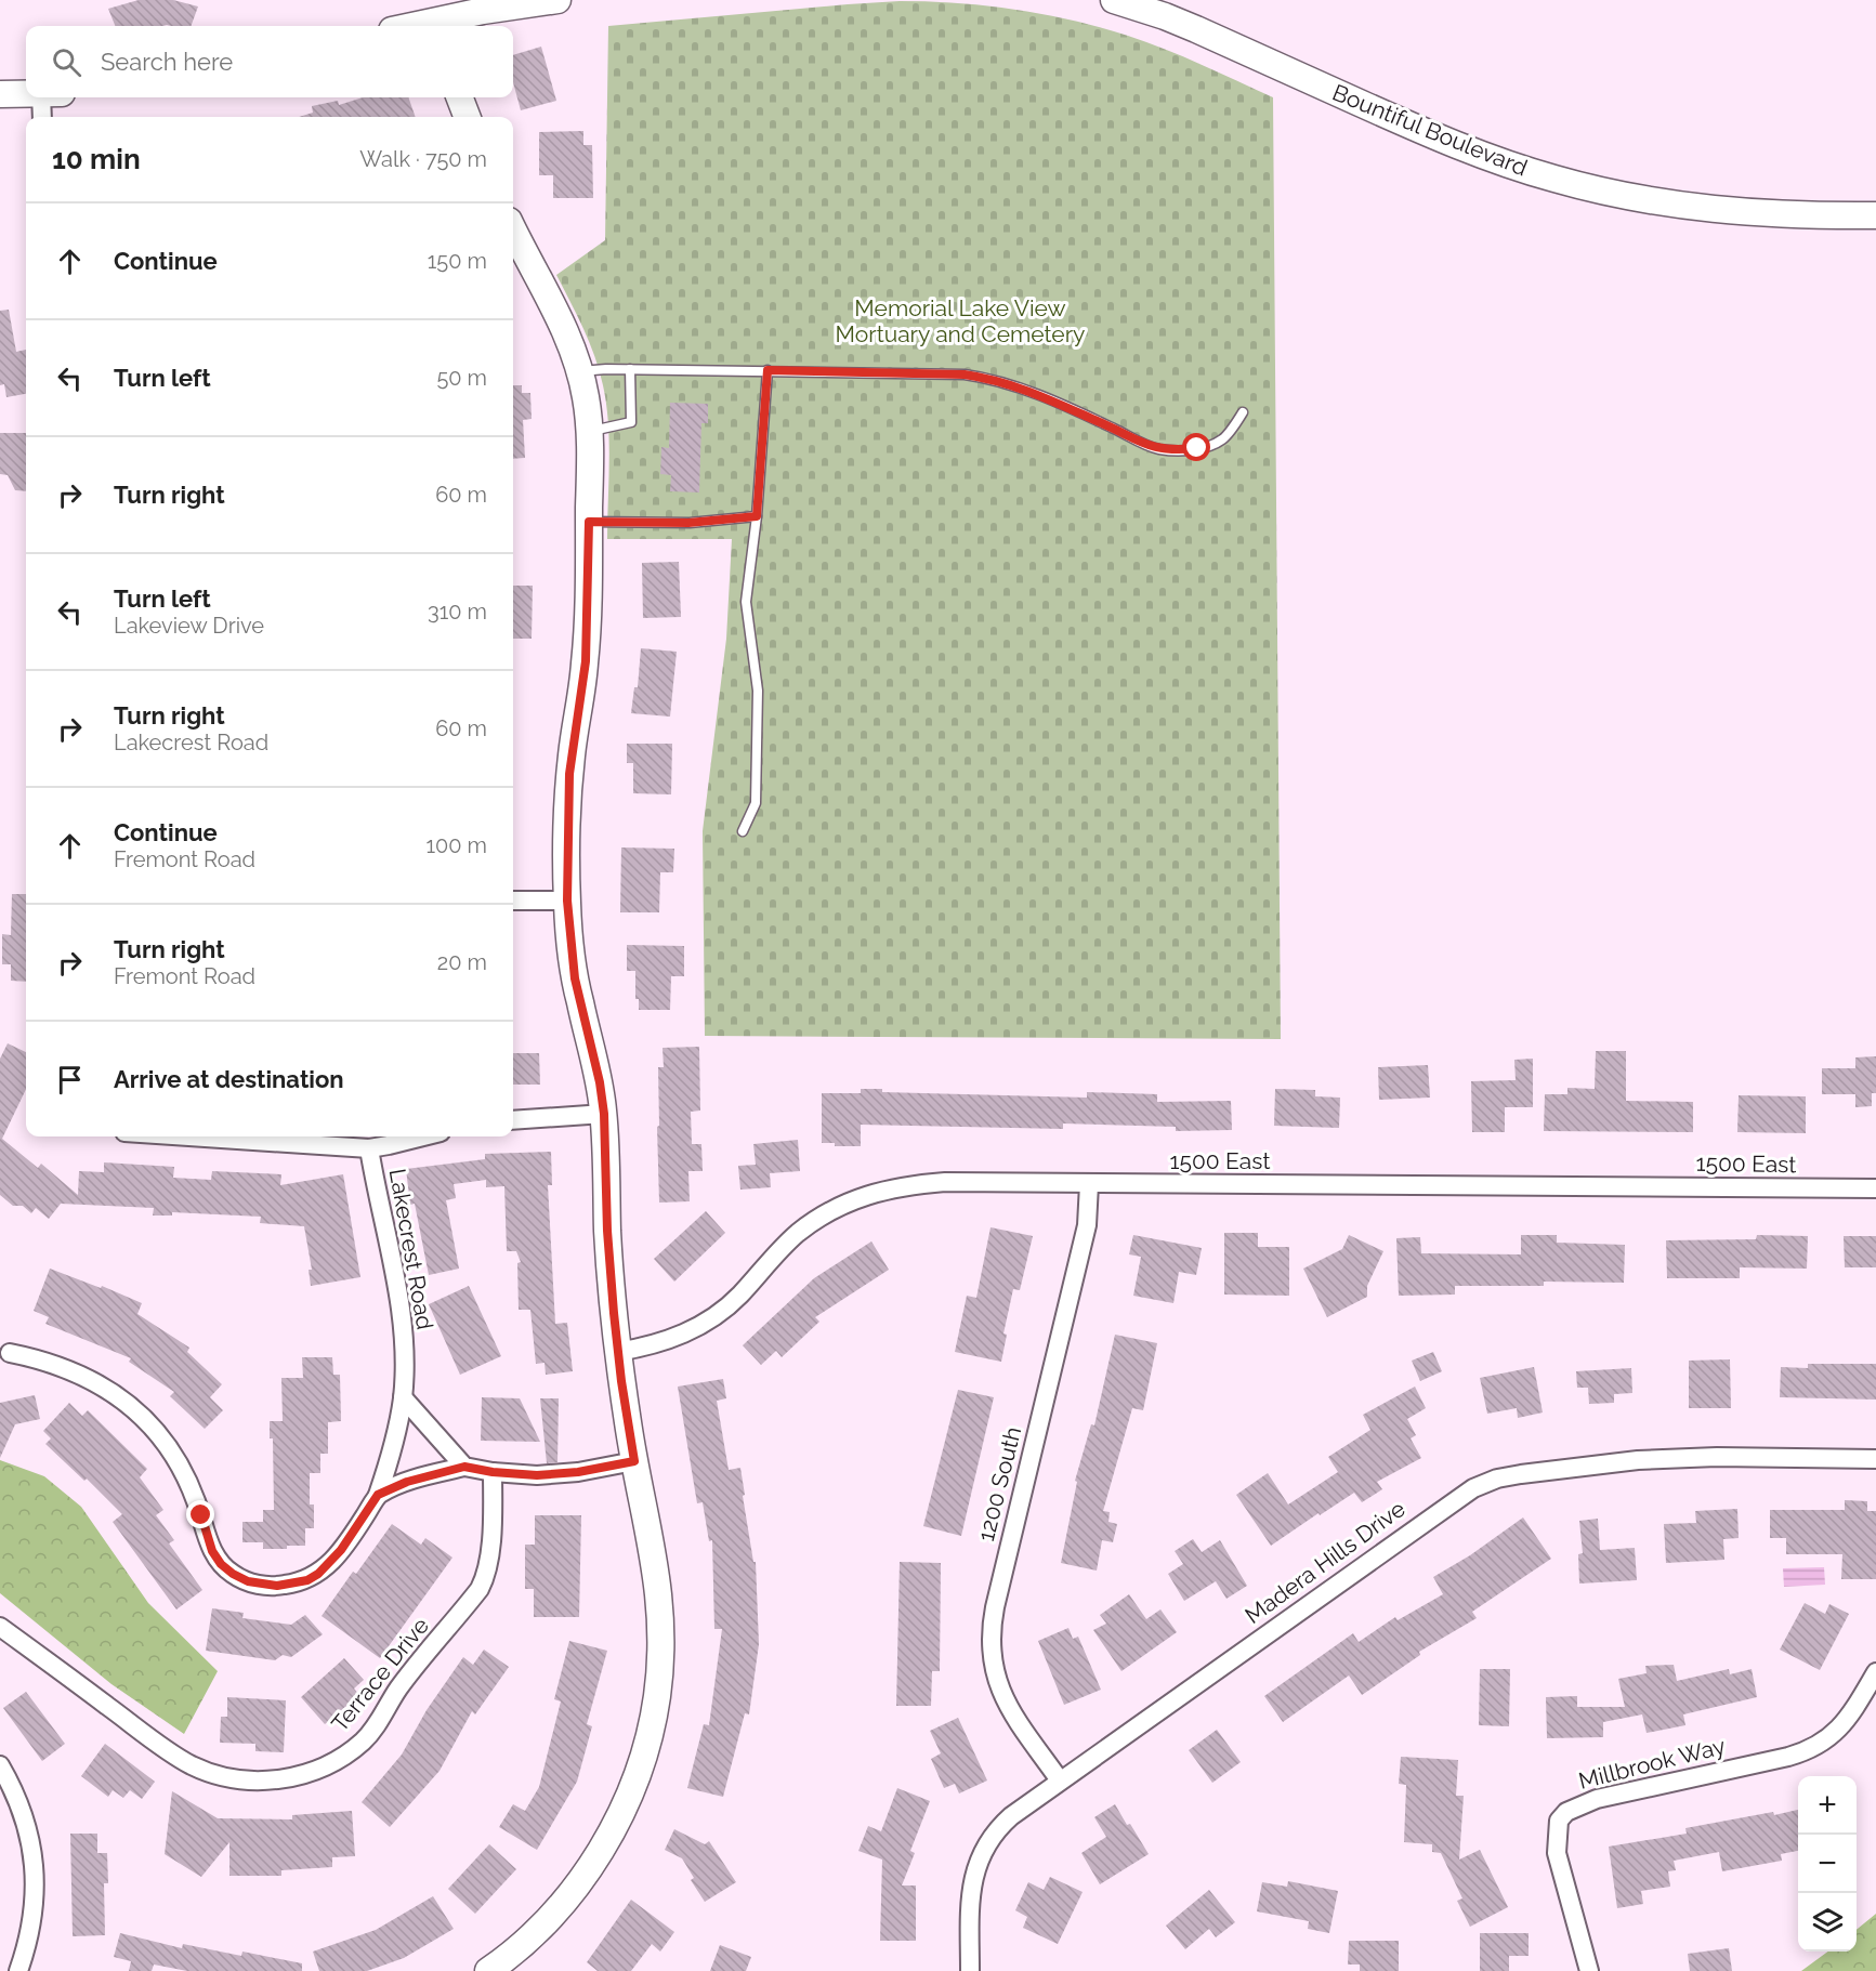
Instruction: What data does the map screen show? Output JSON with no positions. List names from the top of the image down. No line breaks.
{"streets":{"street":["Bountiful Boulevard","1500 East","Lakecrest Road","1200 South","Madera Hills Drive","Terrace Drive","Millbrook Way"]},"crossings":[["1500 East","1200 South"],["1200 South","Madera Hills Drive"]],"parks":["Memorial Lake View Mortuary and Cemetery"],"page":{"search":"Search here","heading":["10 min","Walk · 750 m"],"list":[["Continue","150 m"],["Turn left","50 m"],["Turn right","60 m"],["Turn left","Lakeview Drive","310 m"],["Turn right","Lakecrest Road","60 m"],["Continue","Fremont Road","100 m"],["Turn right","Fremont Road","20 m"],"Arrive at destination"],"map_buttons":["+","−"]}}
